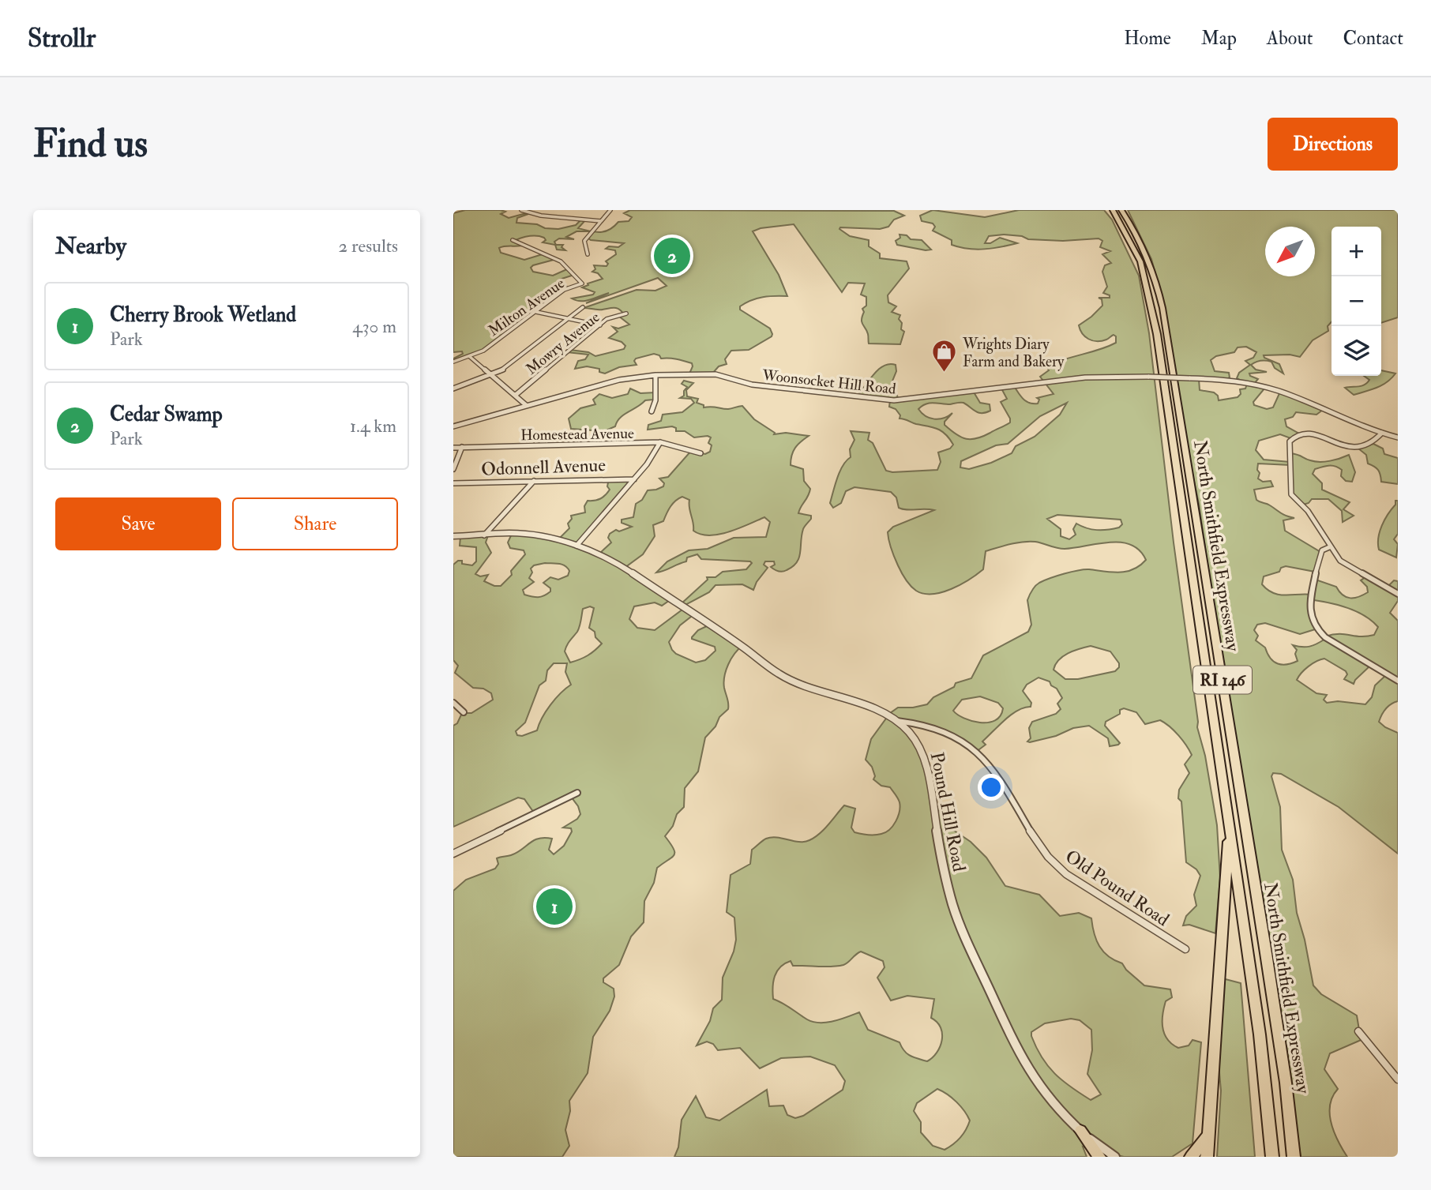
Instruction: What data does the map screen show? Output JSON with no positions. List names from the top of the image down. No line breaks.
{"streets":{"highway":["North Smithfield Expressway","RI 146"],"street":["Milton Avenue","Mowry Avenue","Woonsocket Hill Road","Homestead Avenue","Odonnell Avenue","Pound Hill Road","Old Pound Road"]},"crossings":[["Pound Hill Road","Old Pound Road"]],"places":{"shop":["Wrights Diary Farm and Bakery"]},"north":"bottom left","page":{"header":"Strollr","nav":["Home","Map","About","Contact"],"buttons":["Directions",["Save","Share"]],"title":"Find us","heading":["Nearby","2 results"],"map_buttons":["+","−"],"pins":["2","1"],"list":[{"mark":"1","name":"Cherry Brook Wetland","note":"Park","value":"430 m"},{"mark":"2","name":"Cedar Swamp","note":"Park","value":"1.4 km"}]}}
